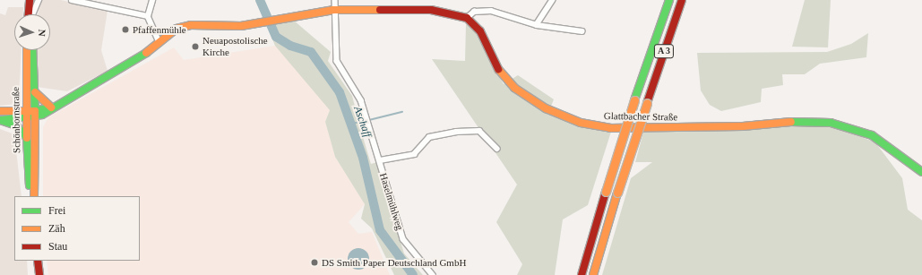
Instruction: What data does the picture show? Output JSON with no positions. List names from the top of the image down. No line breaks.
{"streets":{"main road":["A 3","Glattbacher Straße","Schönbornstraße"],"street":["Haselmühlweg"]},"crossings":[["Glattbacher Straße","Schönbornstraße"],["Glattbacher Straße","Haselmühlweg"]],"water":["Aschaff"],"places":["Pfaffenmühle","Neuapostolische Kirche","DS Smith Paper Deutschland GmbH"],"legend":["Frei","Zäh","Stau"],"north":"right"}
